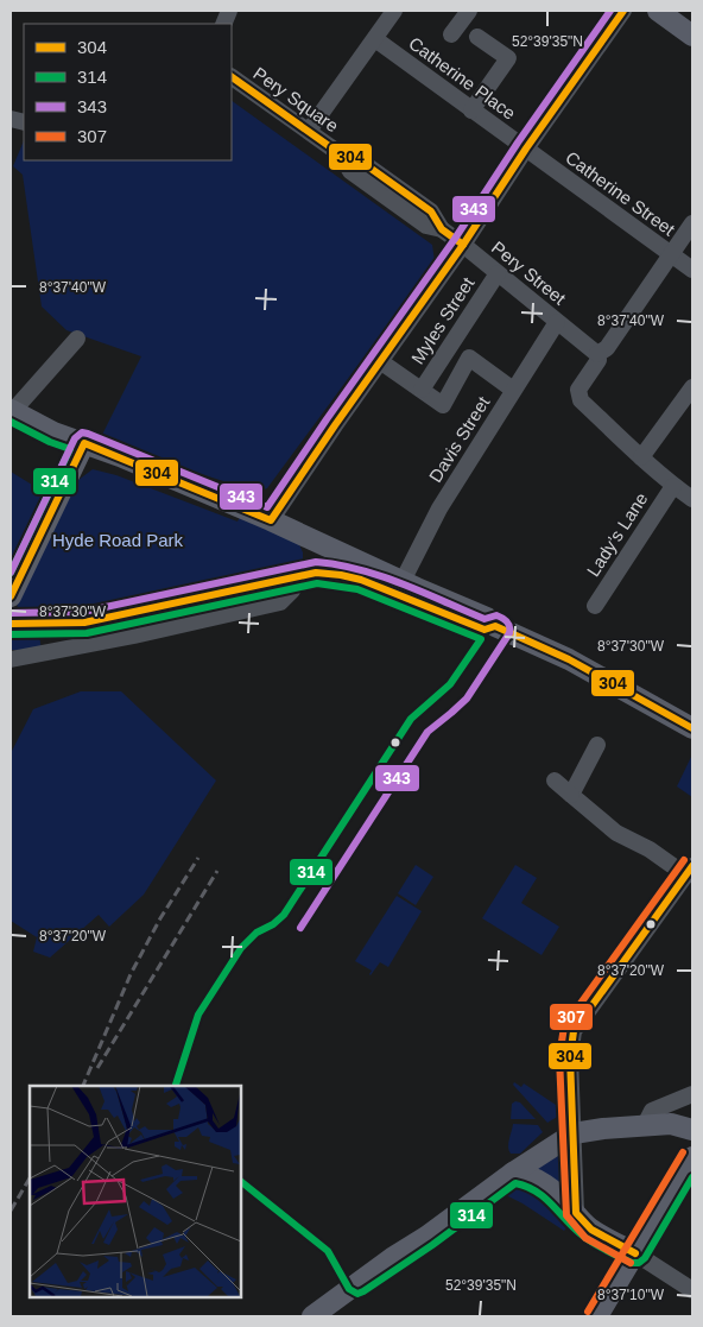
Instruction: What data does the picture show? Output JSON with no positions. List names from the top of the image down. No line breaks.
{"streets":{"street":["Catherine Place","Pery Square","Catherine Street","Pery Street","Myles Street","Davis Street","Lady’s Lane"]},"crossings":[["Catherine Place","Catherine Street"],["Pery Square","Pery Street"],["Pery Street","Myles Street"],["Pery Street","Davis Street"]],"parks":["Hyde Road Park"],"lines":["transit line 304","transit line 343","transit line 314","transit line 307"],"legend":["304","314","343","307"],"coordinates":["52°39'35\"N","8°37'40\"W","8°37'30\"W","8°37'20\"W","8°37'10\"W"]}
